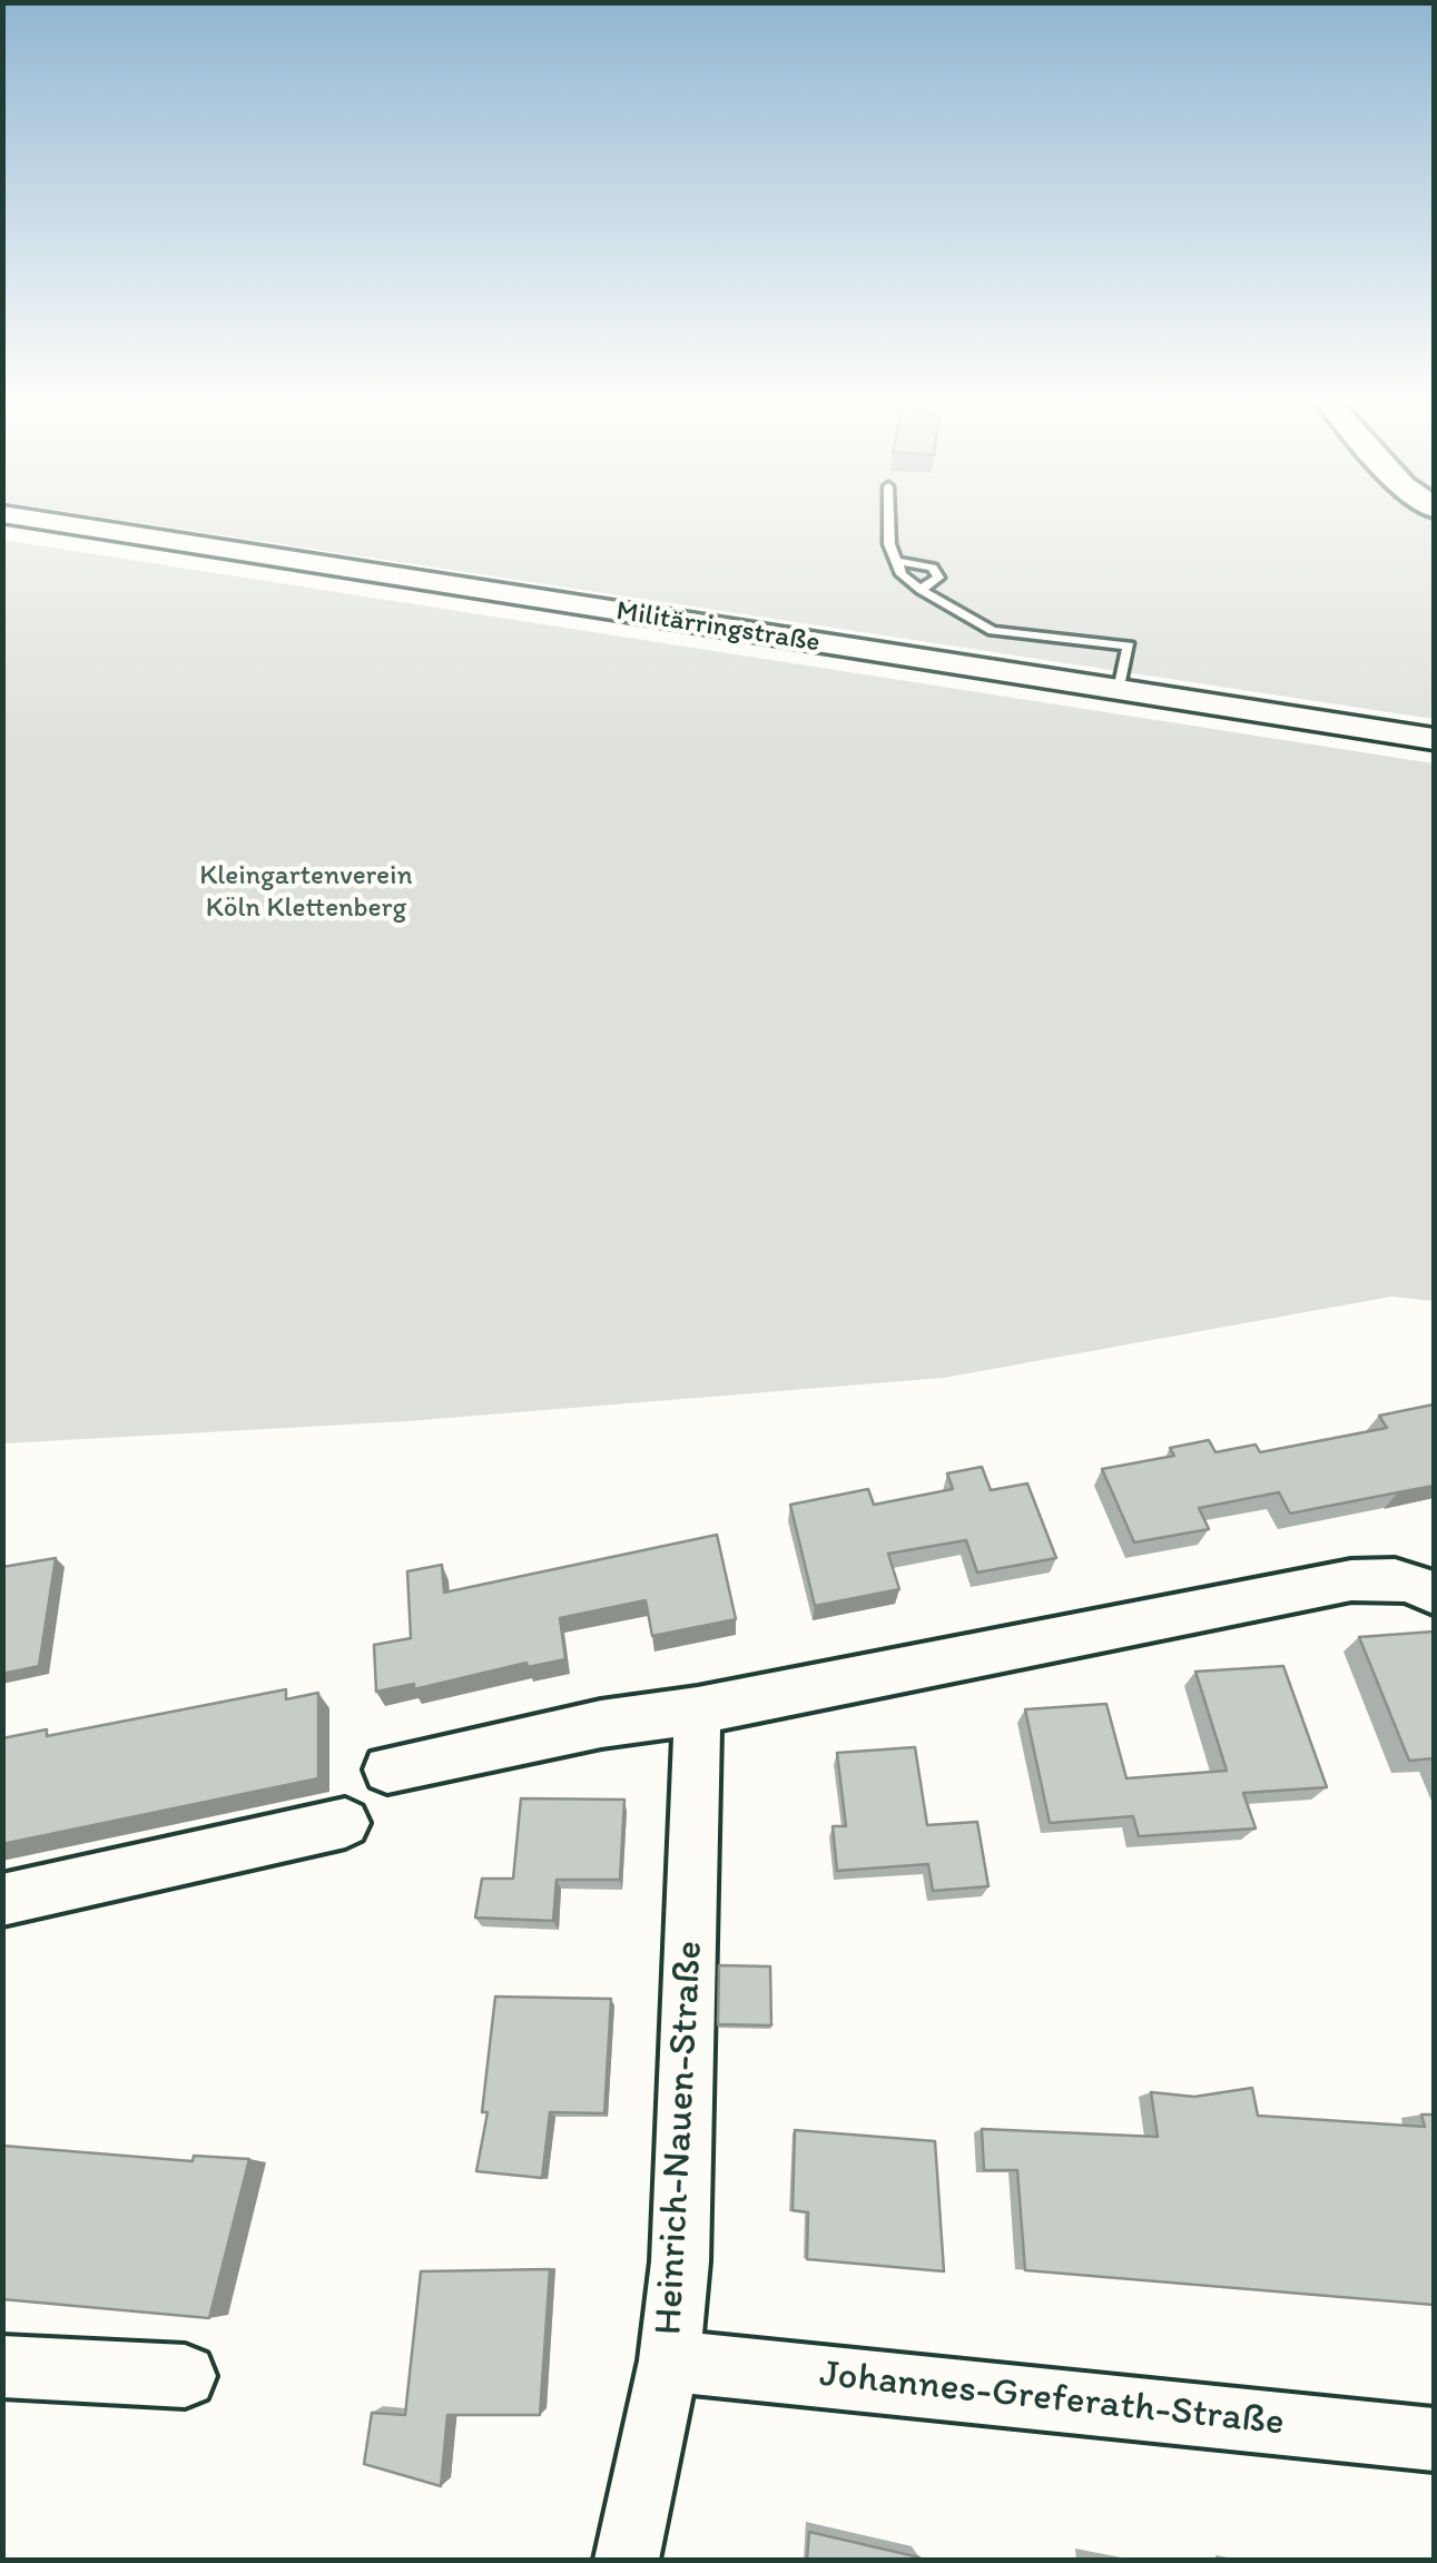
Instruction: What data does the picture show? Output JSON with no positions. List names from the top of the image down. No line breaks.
{"streets":{"main road":["Militärringstraße"],"street":["Heinrich-Nauen-Straße","Johannes-Greferath-Straße"]},"crossings":[["Heinrich-Nauen-Straße","Johannes-Greferath-Straße"]],"parks":["Kleingartenverein Köln Klettenberg"]}
